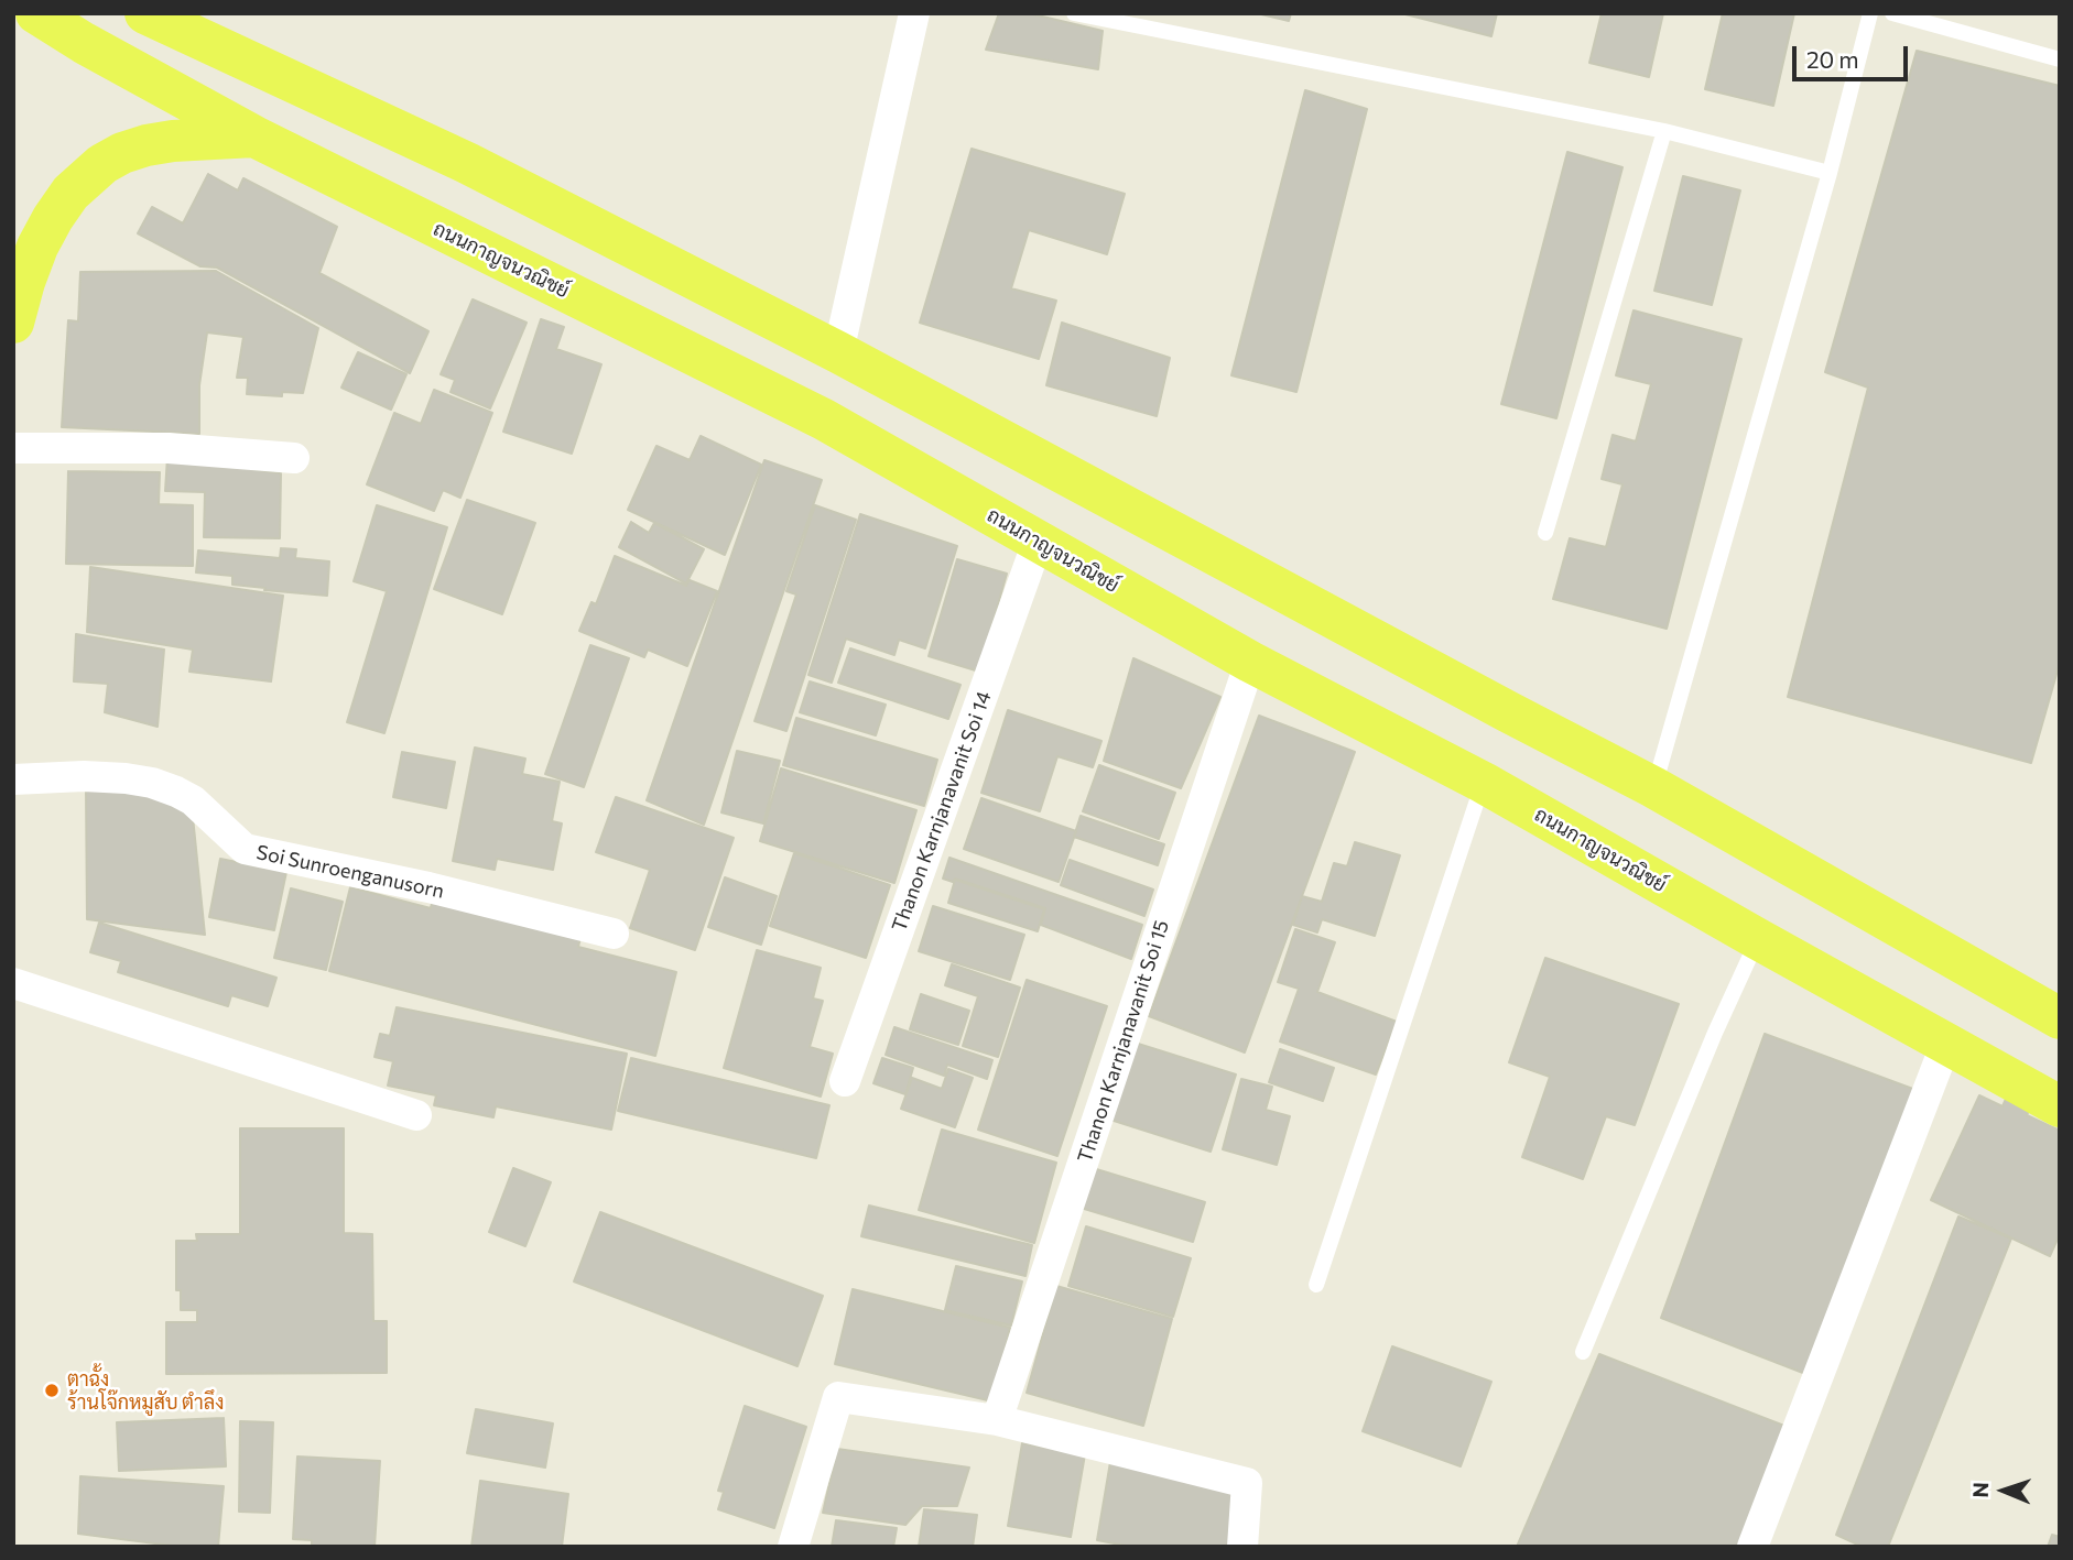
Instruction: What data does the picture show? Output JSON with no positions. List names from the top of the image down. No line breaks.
{"streets":{"main road":["ถนนกาญจนวณิชย์"],"street":["Thanon Karnjanavanit Soi 14","Soi Sunroenganusorn","Thanon Karnjanavanit Soi 15"]},"crossings":[["ถนนกาญจนวณิชย์","Thanon Karnjanavanit Soi 14"],["ถนนกาญจนวณิชย์","Thanon Karnjanavanit Soi 15"]],"places":["ตาฉั้ง ร้านโจ๊กหมูสับ ตำลึง"],"scale_bar":"20 m","north":"left"}
